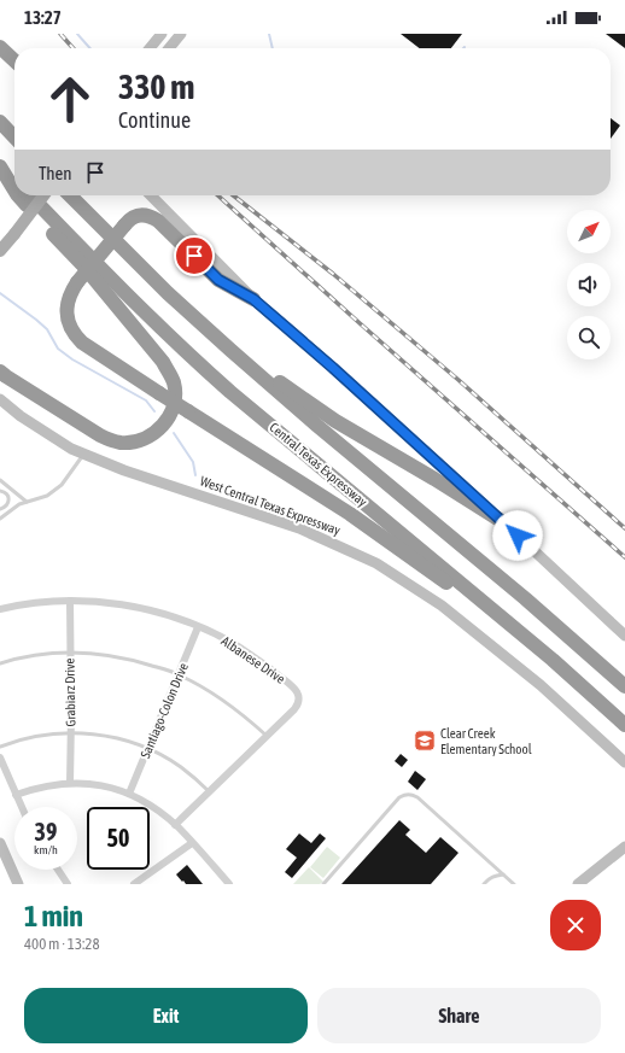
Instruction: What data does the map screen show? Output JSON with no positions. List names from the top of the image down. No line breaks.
{"streets":{"highway":["Central Texas Expressway"],"main road":["West Central Texas Expressway"],"street":["Albanese Drive","Grabiarz Drive","Santiago-Colon Drive"]},"crossings":[["Albanese Drive","Grabiarz Drive"],["Albanese Drive","Santiago-Colon Drive"]],"places":{"school or university":["Clear Creek Elementary School"]},"north":"top right","page":{"status":"13:27","turn":["330 m","Continue"],"then":"Then","speed":"39 km/h","limit":"50","heading":["1 min","400 m · 13:28"],"buttons":["Exit","Share"]}}
